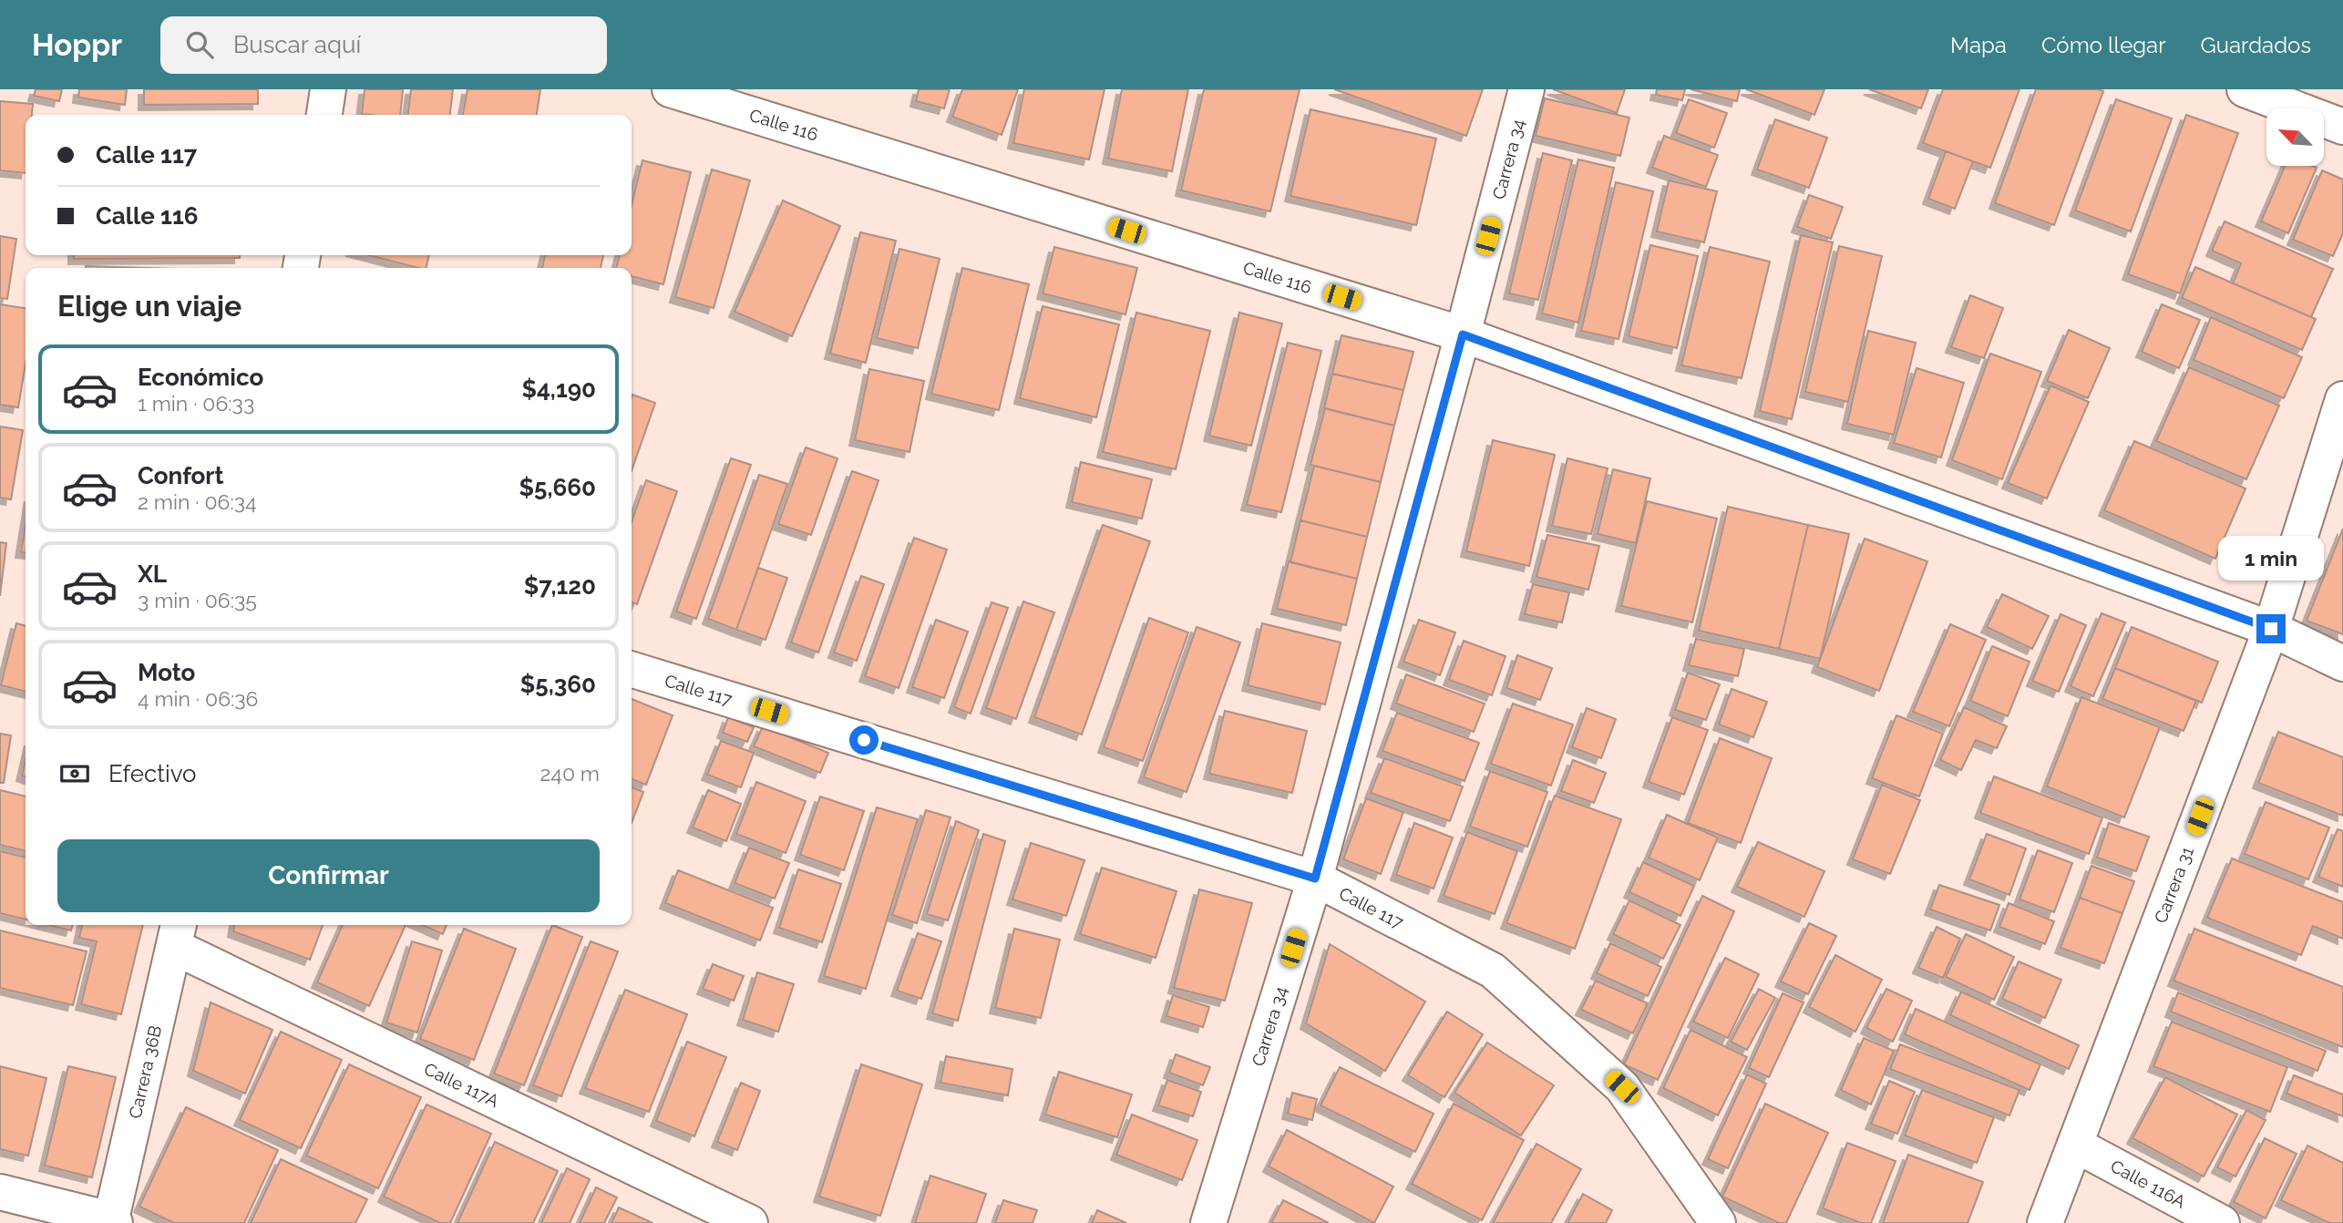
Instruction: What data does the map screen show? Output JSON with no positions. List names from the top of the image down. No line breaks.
{"streets":{"street":["Calle 116","Carrera 34","Calle 117","Carrera 31","Carrera 36B","Calle 117A","Calle 116A"]},"crossings":[["Calle 116","Carrera 34"],["Calle 116","Carrera 31"],["Carrera 34","Calle 117"],["Carrera 31","Calle 116A"],["Carrera 36B","Calle 117A"]],"north":"top left","page":{"header":"Hoppr","search":"Buscar aquí","nav":["Mapa","Cómo llegar","Guardados"],"banner":["Calle 117","Calle 116"],"heading":"Elige un viaje","list":[{"name":"Económico","note":"1 min · 06:33","value":"$4,190"},{"name":"Confort","note":"2 min · 06:34","value":"$5,660"},{"name":"XL","note":"3 min · 06:35","value":"$7,120"},{"name":"Moto","note":"4 min · 06:36","value":"$5,360"}],"bubble":"1 min","pay":["Efectivo","240 m"],"buttons":"Confirmar"}}
